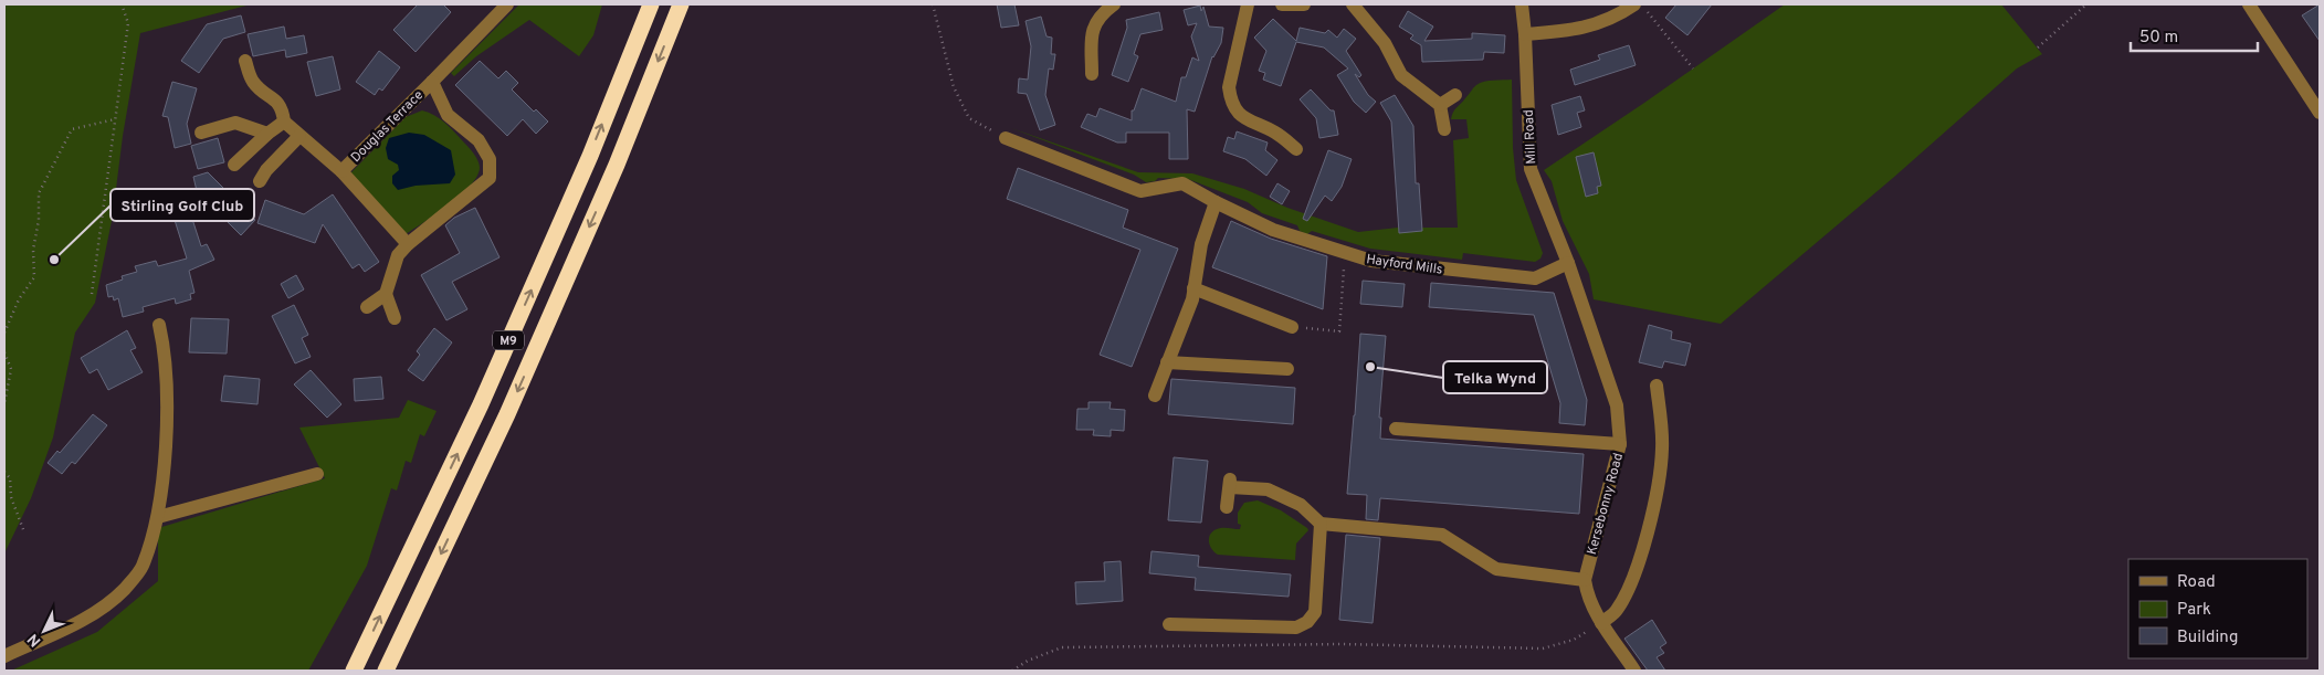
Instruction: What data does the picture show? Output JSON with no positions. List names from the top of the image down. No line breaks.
{"streets":{"highway":["M9"],"street":["Douglas Terrace","Mill Road","Hayford Mills","Kersebonny Road"]},"crossings":[["Mill Road","Hayford Mills"],["Mill Road","Kersebonny Road"],["Hayford Mills","Kersebonny Road"]],"places":["Stirling Golf Club","Telka Wynd"],"legend":["Road","Park","Building"],"scale_bar":"50 m","north":"bottom left"}
